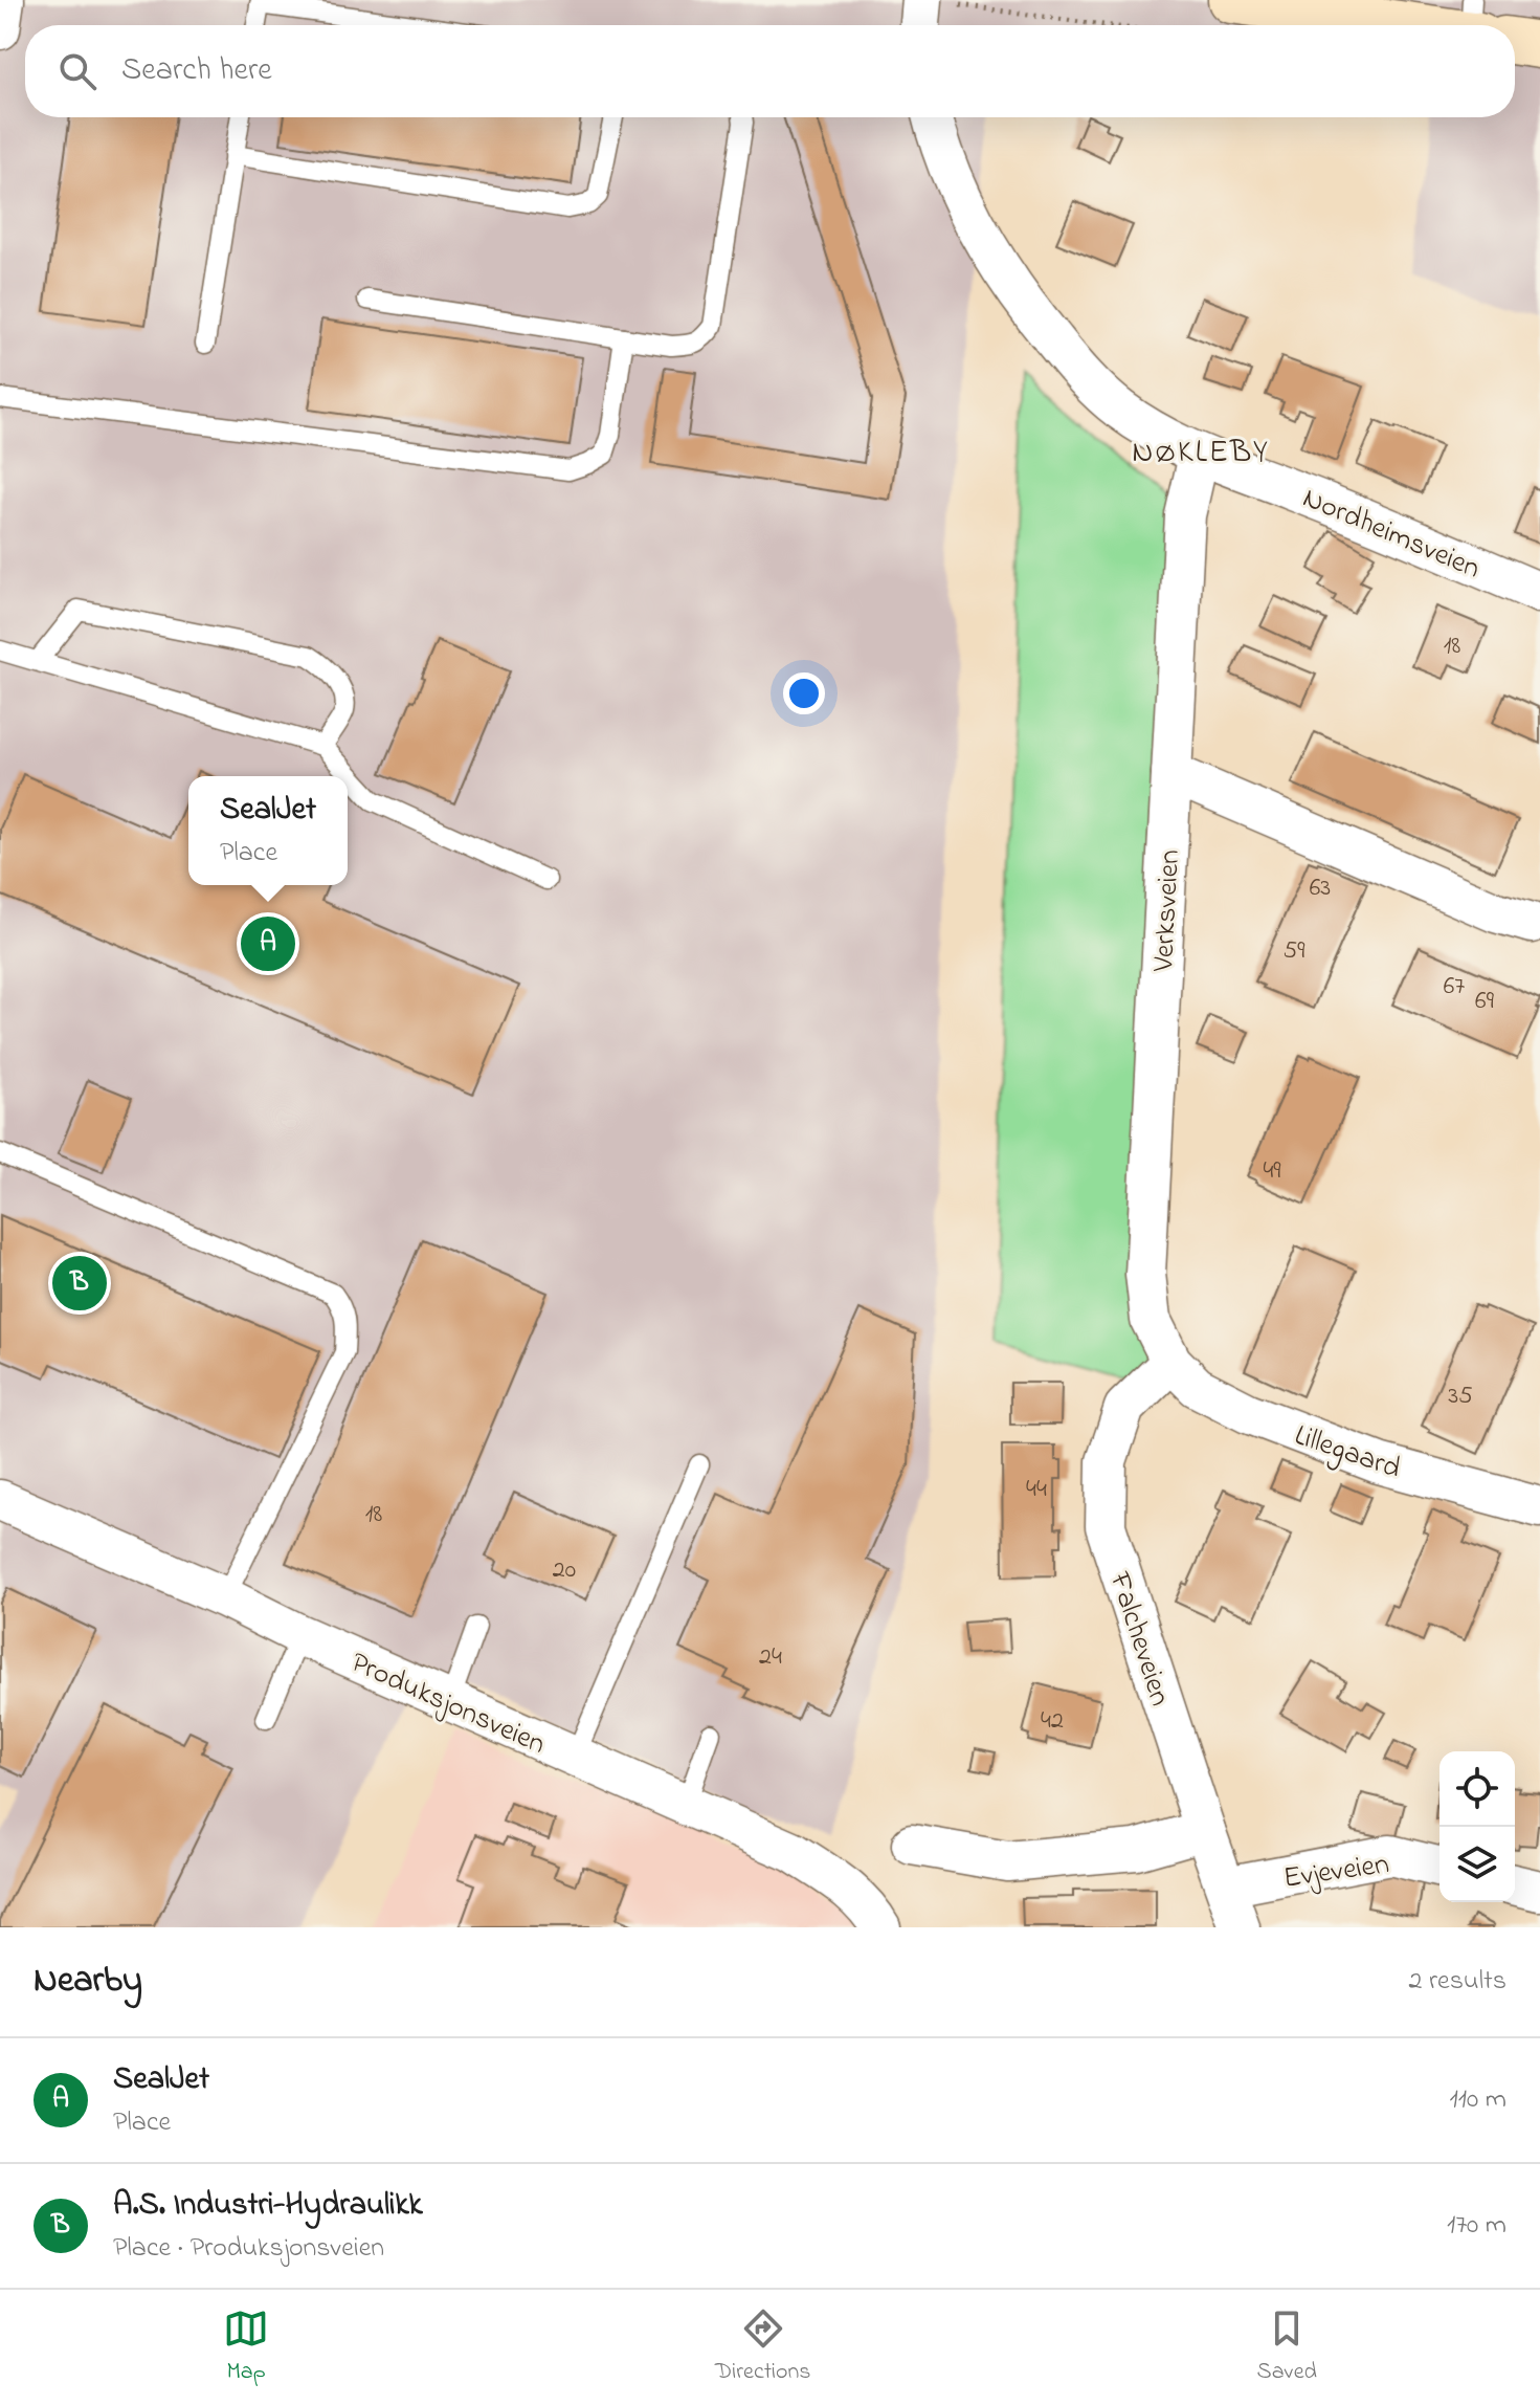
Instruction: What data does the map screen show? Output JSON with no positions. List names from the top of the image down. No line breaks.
{"streets":{"street":["Nordheimsveien","Verksveien","Lillegaard","Falcheveien","Produksjonsveien","Evjeveien"]},"crossings":[["Nordheimsveien","Verksveien"],["Verksveien","Lillegaard"],["Verksveien","Falcheveien"],["Lillegaard","Falcheveien"],["Falcheveien","Evjeveien"]],"districts":["NØKLEBY"],"house_numbers":["18","63","59","67","69","49","35","44","18","20","24","42"],"page":{"search":"Search here","popup":["SealJet","Place"],"pins":["A","B"],"heading":["Nearby","2 results"],"list":[{"mark":"A","name":"SealJet","note":"Place","value":"110 m"},{"mark":"B","name":"A.S. Industri-Hydraulikk","note":"Place · Produksjonsveien","value":"170 m"}],"nav":["Map","Directions","Saved"]}}
